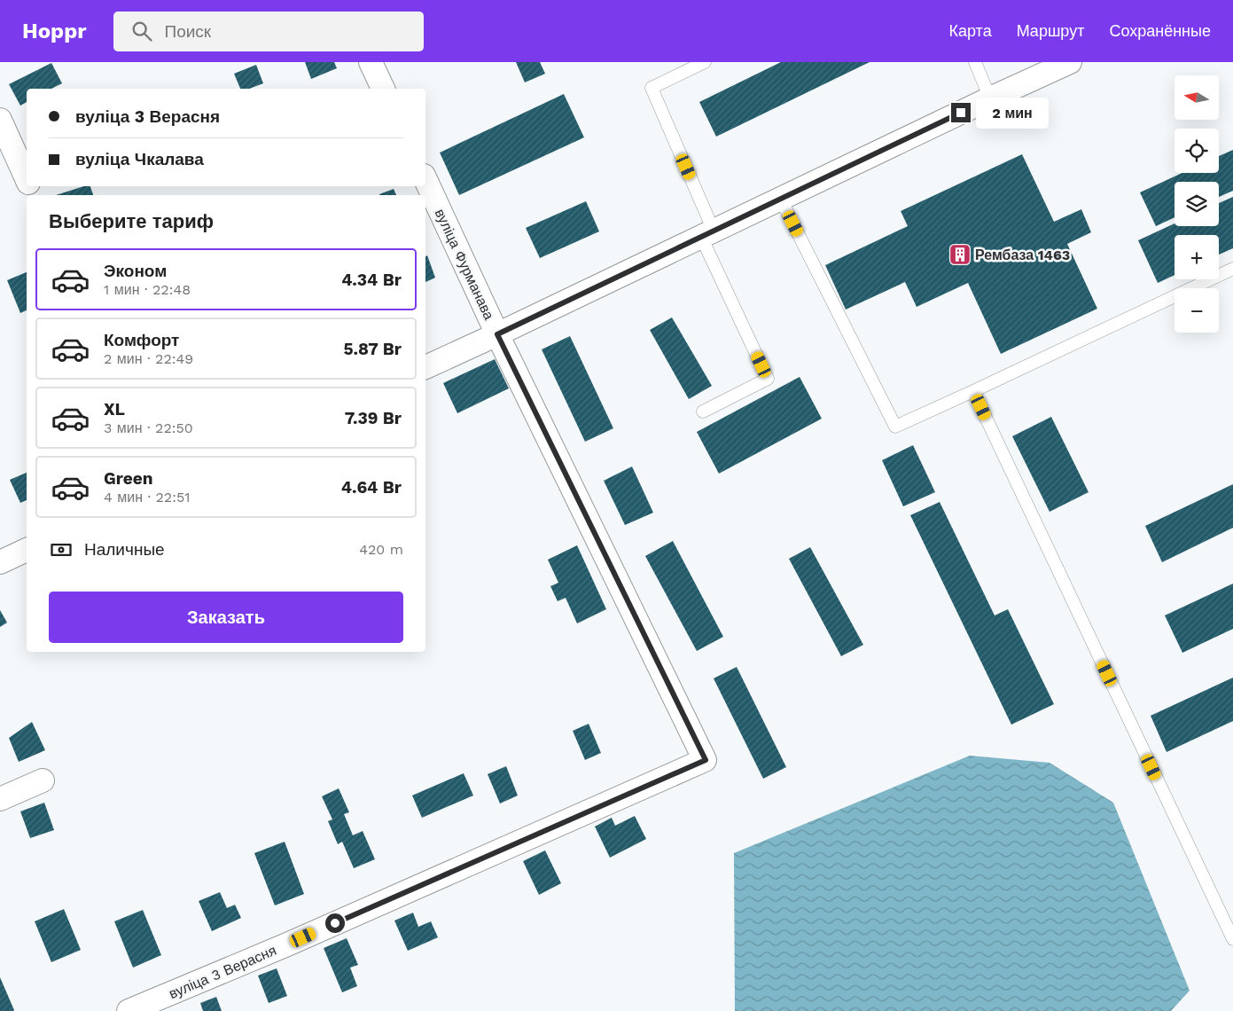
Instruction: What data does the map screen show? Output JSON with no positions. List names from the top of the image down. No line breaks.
{"streets":{"street":["вуліца Фурманава","вуліца 3 Верасня"]},"crossings":[["вуліца Фурманава","вуліца 3 Верасня"]],"places":{"building":["Рембаза 1463"]},"north":"left","page":{"header":"Hoppr","search":"Поиск","nav":["Карта","Маршрут","Сохранённые"],"map_buttons":["+","−"],"banner":["вуліца 3 Верасня","вуліца Чкалава"],"bubble":"2 мин","heading":"Выберите тариф","list":[{"name":"Эконом","note":"1 мин · 22:48","value":"4.34 Br"},{"name":"Комфорт","note":"2 мин · 22:49","value":"5.87 Br"},{"name":"XL","note":"3 мин · 22:50","value":"7.39 Br"},{"name":"Green","note":"4 мин · 22:51","value":"4.64 Br"}],"pay":["Наличные","420 m"],"buttons":"Заказать"}}
